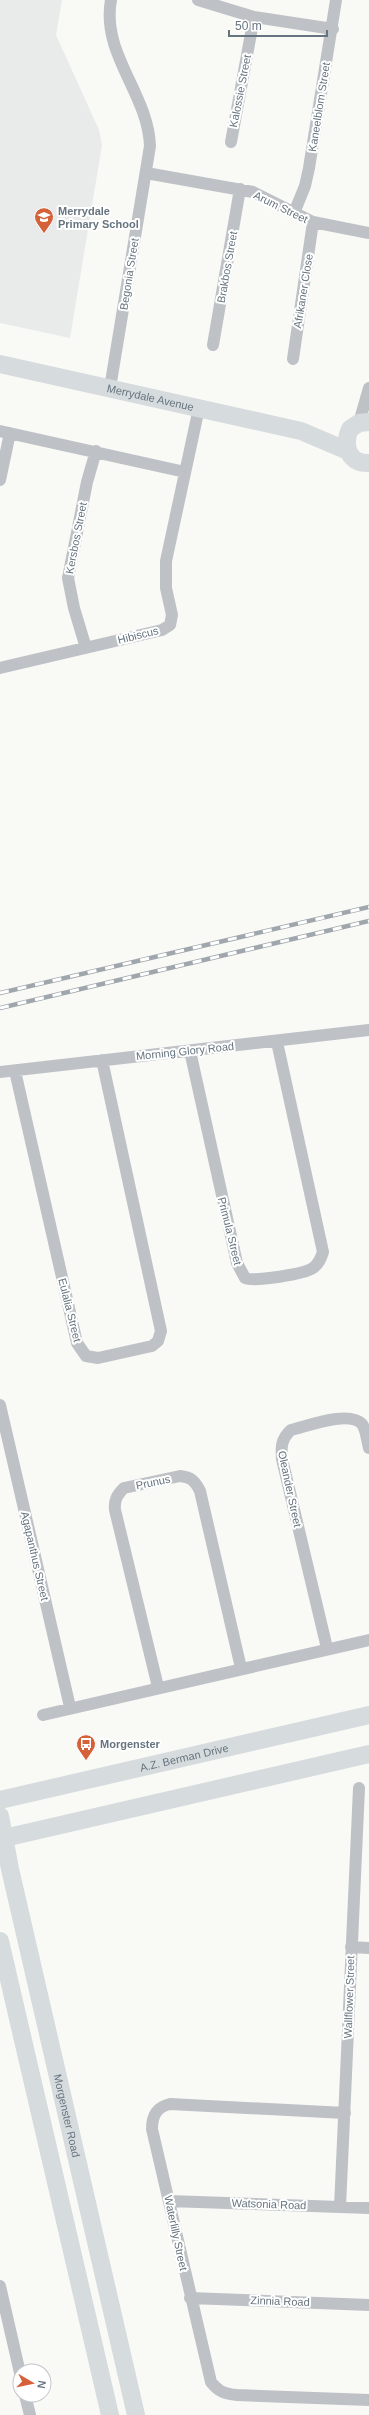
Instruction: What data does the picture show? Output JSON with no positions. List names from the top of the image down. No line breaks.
{"streets":{"main road":["Merrydale Avenue","A.Z. Berman Drive","Morgenster Road"],"street":["Kalossie Street","Kaneelblom Street","Arum Street","Brakbos Street","Begonia Street","Afrikaner Close","Kersbos Street","Hibiscus","Morning Glory Road","Primula Street","Eulalia Street","Prunus","Oleander Street","Agapanthus Street","Wallflower Street","Watsonia Road","Waterlilly Street","Zinnia Road"]},"crossings":[["Kaneelblom Street","Arum Street"],["Arum Street","Brakbos Street"],["Arum Street","Begonia Street"],["Arum Street","Afrikaner Close"],["Begonia Street","Merrydale Avenue"],["Merrydale Avenue","Hibiscus"],["Kersbos Street","Hibiscus"],["Morning Glory Road","Primula Street"],["Morning Glory Road","Eulalia Street"],["Wallflower Street","Watsonia Road"],["Wallflower Street","Waterlilly Street"],["Watsonia Road","Waterlilly Street"],["Waterlilly Street","Zinnia Road"]],"places":{"school or university":["Merrydale Primary School"],"bus stop":["Morgenster"]},"scale_bar":"50 m","north":"right"}
